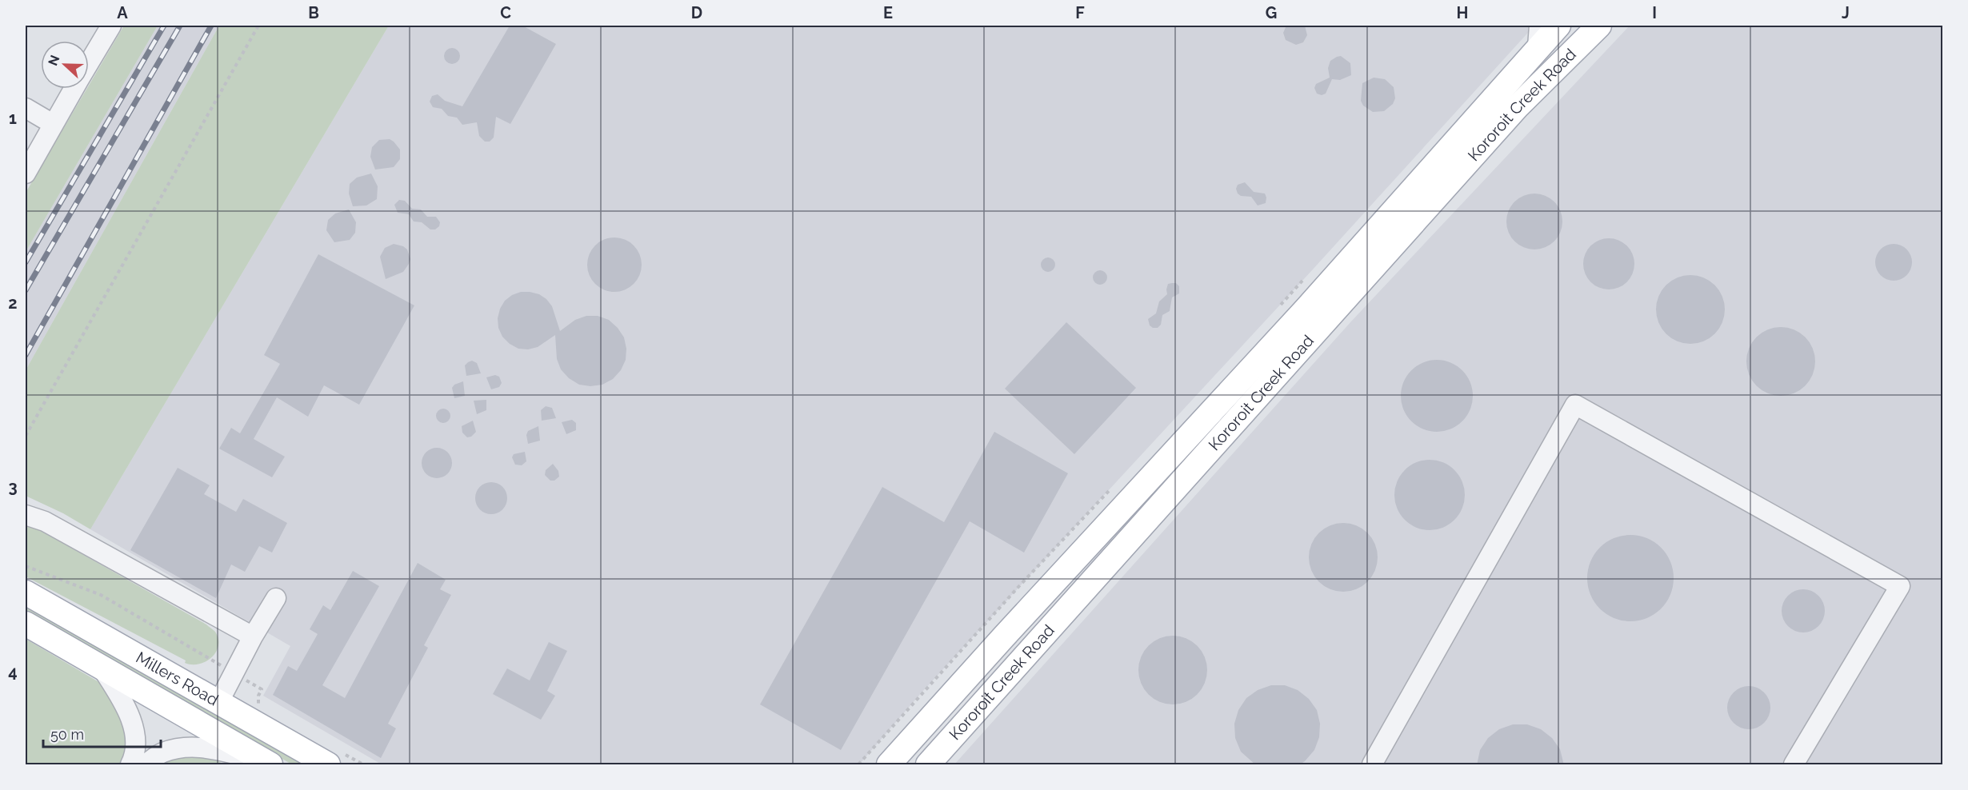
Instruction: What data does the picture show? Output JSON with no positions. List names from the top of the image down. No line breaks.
{"streets":{"main road":["Kororoit Creek Road","Millers Road"]},"scale_bar":"50 m","north":"left","grid":{"columns":["A","B","C","D","E","F","G","H","I","J"],"rows":["1","2","3","4"]}}
